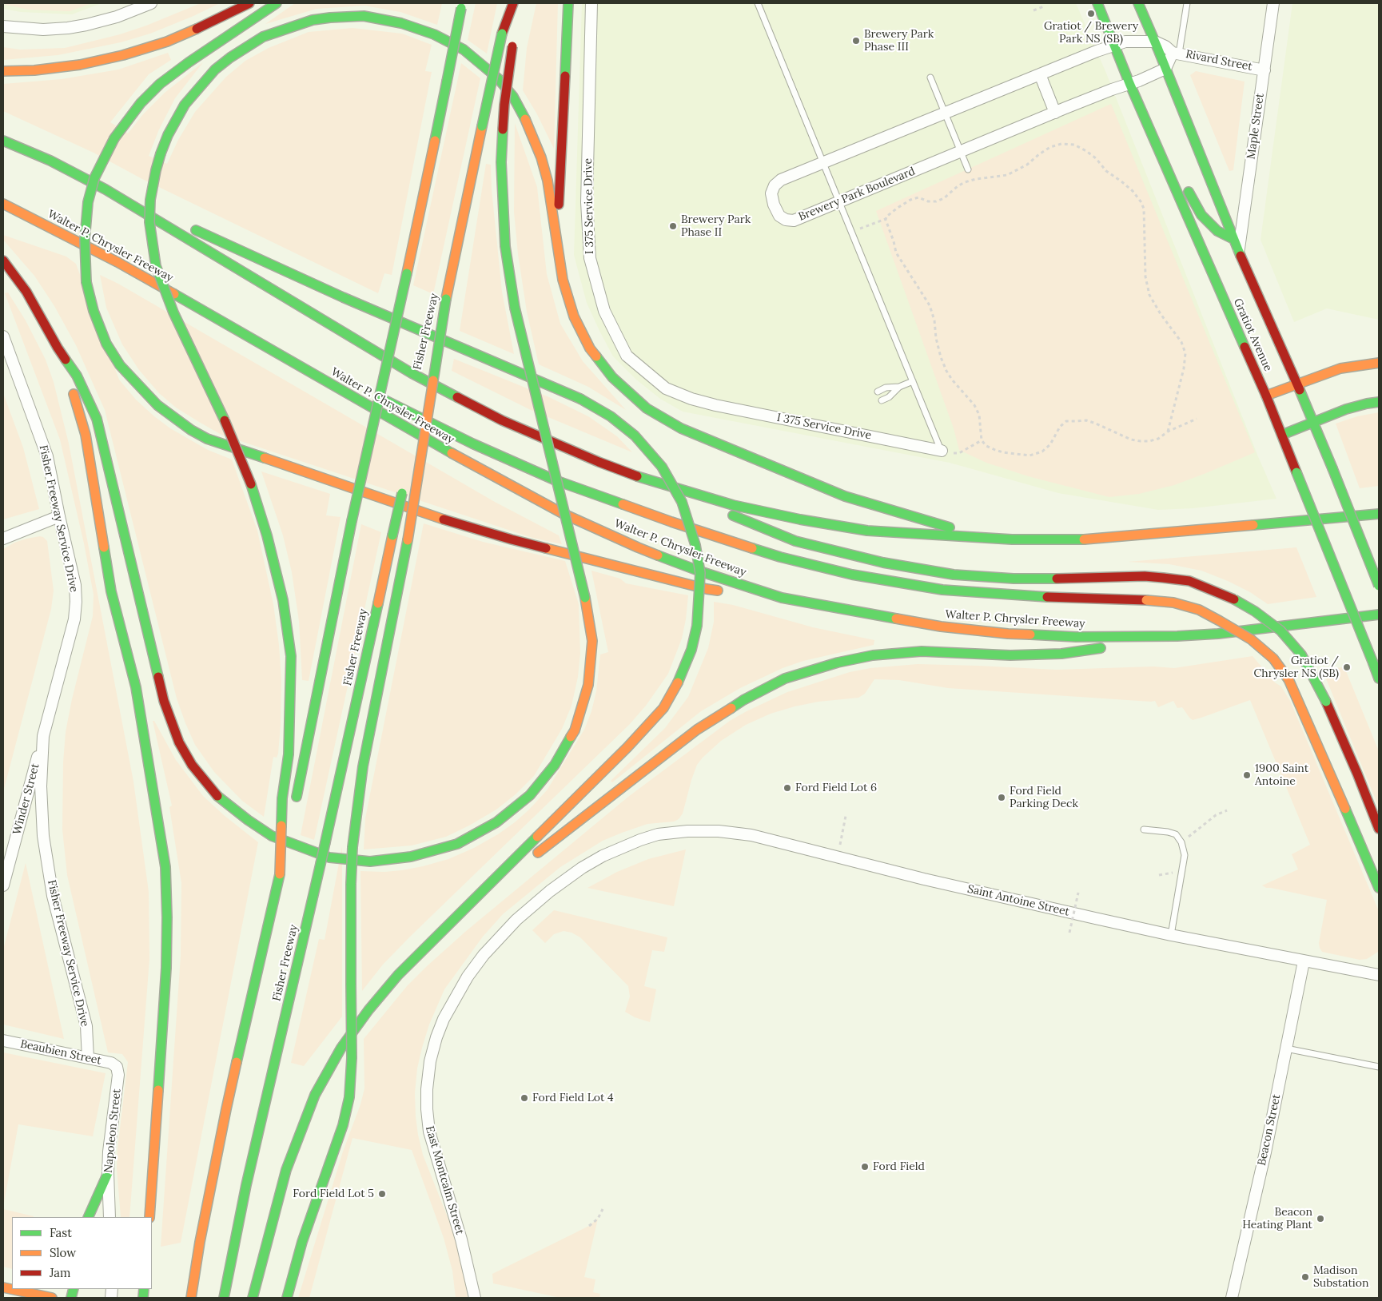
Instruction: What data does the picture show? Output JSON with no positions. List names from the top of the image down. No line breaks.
{"streets":{"main road":["Walter P. Chrysler Freeway","Fisher Freeway","Gratiot Avenue"],"street":["Rivard Street","Maple Street","Brewery Park Boulevard","I 375 Service Drive","Fisher Freeway Service Drive","Winder Street","Saint Antoine Street","Beaubien Street","Beacon Street","Napoleon Street","East Montcalm Street"]},"crossings":[["Rivard Street","Maple Street"],["Rivard Street","Gratiot Avenue"],["Maple Street","Gratiot Avenue"],["Brewery Park Boulevard","Gratiot Avenue"],["Fisher Freeway Service Drive","Winder Street"],["Fisher Freeway Service Drive","Beaubien Street"],["Saint Antoine Street","Beacon Street"],["Saint Antoine Street","East Montcalm Street"],["Beaubien Street","Napoleon Street"]],"places":["Gratiot / Brewery Park NS (SB)","Brewery Park Phase III","Brewery Park Phase II","Gratiot / Chrysler NS (SB)","1900 Saint Antoine","Ford Field Lot 6","Ford Field Parking Deck","Ford Field Lot 4","Ford Field","Ford Field Lot 5","Beacon Heating Plant","Madison Substation"],"legend":["Fast","Slow","Jam"]}
